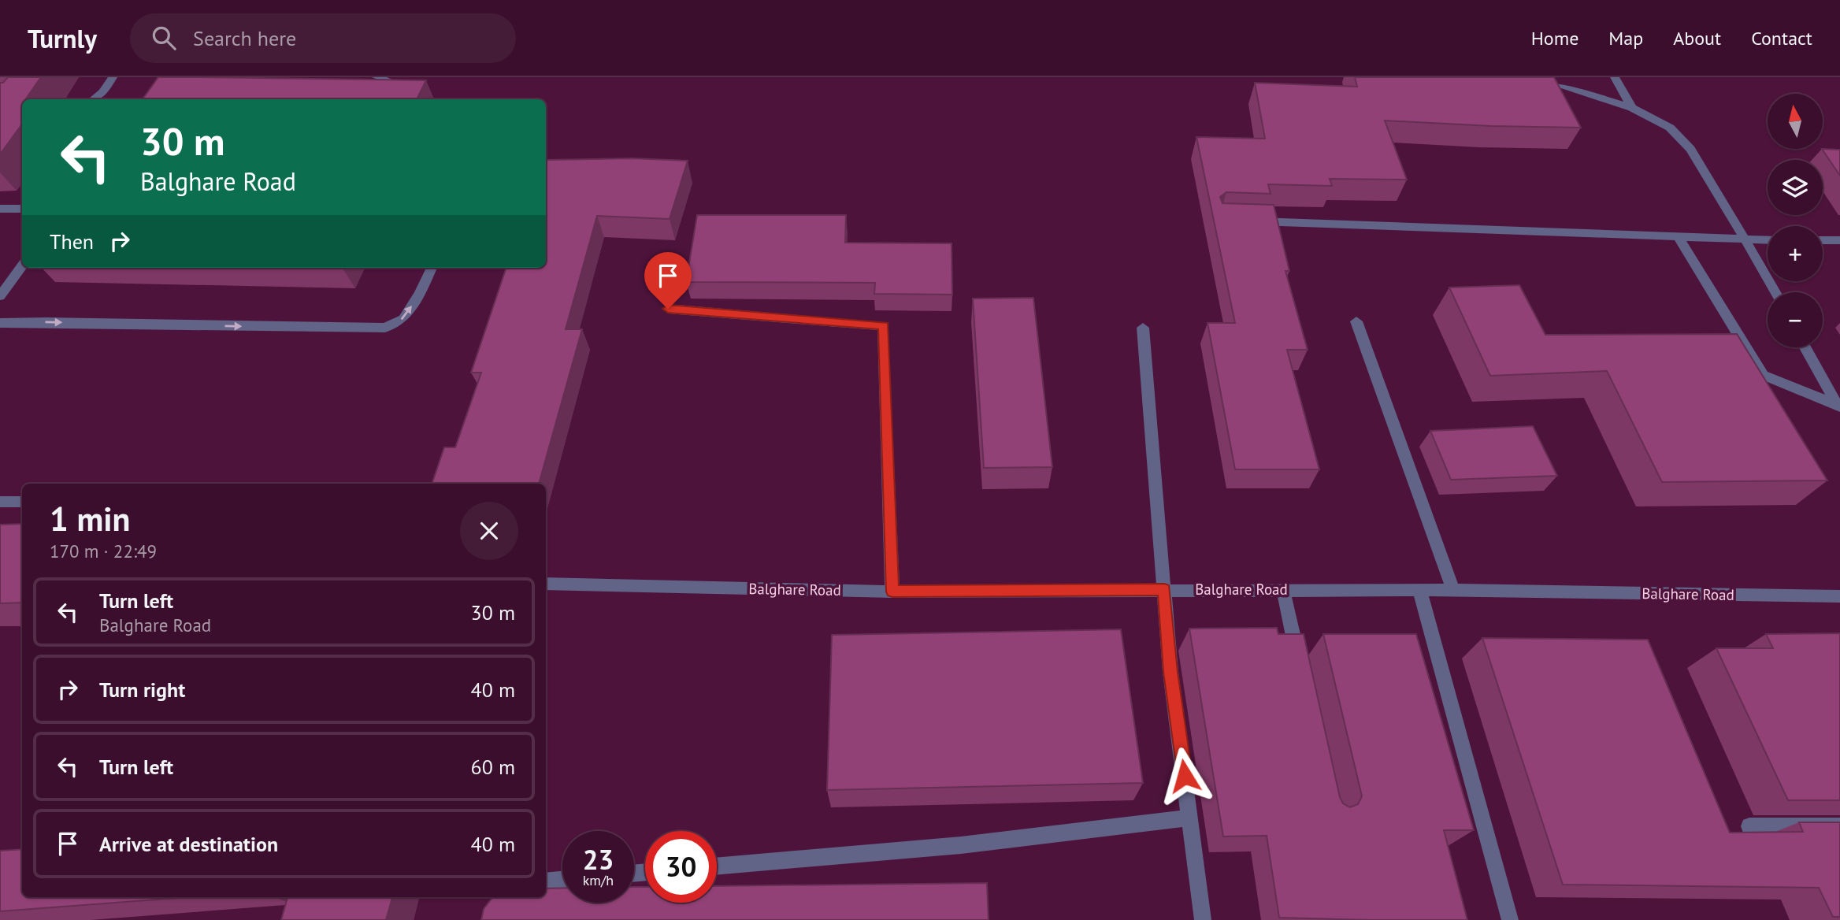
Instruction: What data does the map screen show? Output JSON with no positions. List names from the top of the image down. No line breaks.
{"streets":{"street":["Balghare Road"]},"north":"top","page":{"header":"Turnly","search":"Search here","nav":["Home","Map","About","Contact"],"map_buttons":["+","−"],"turn":["30 m","Balghare Road"],"then":"Then","heading":["1 min","170 m · 22:49"],"list":[{"name":"Turn left","note":"Balghare Road","value":"30 m"},{"name":"Turn right","value":"40 m"},{"name":"Turn left","value":"60 m"},{"name":"Arrive at destination","value":"40 m"}],"speed":"23 km/h","limit":"30"}}
